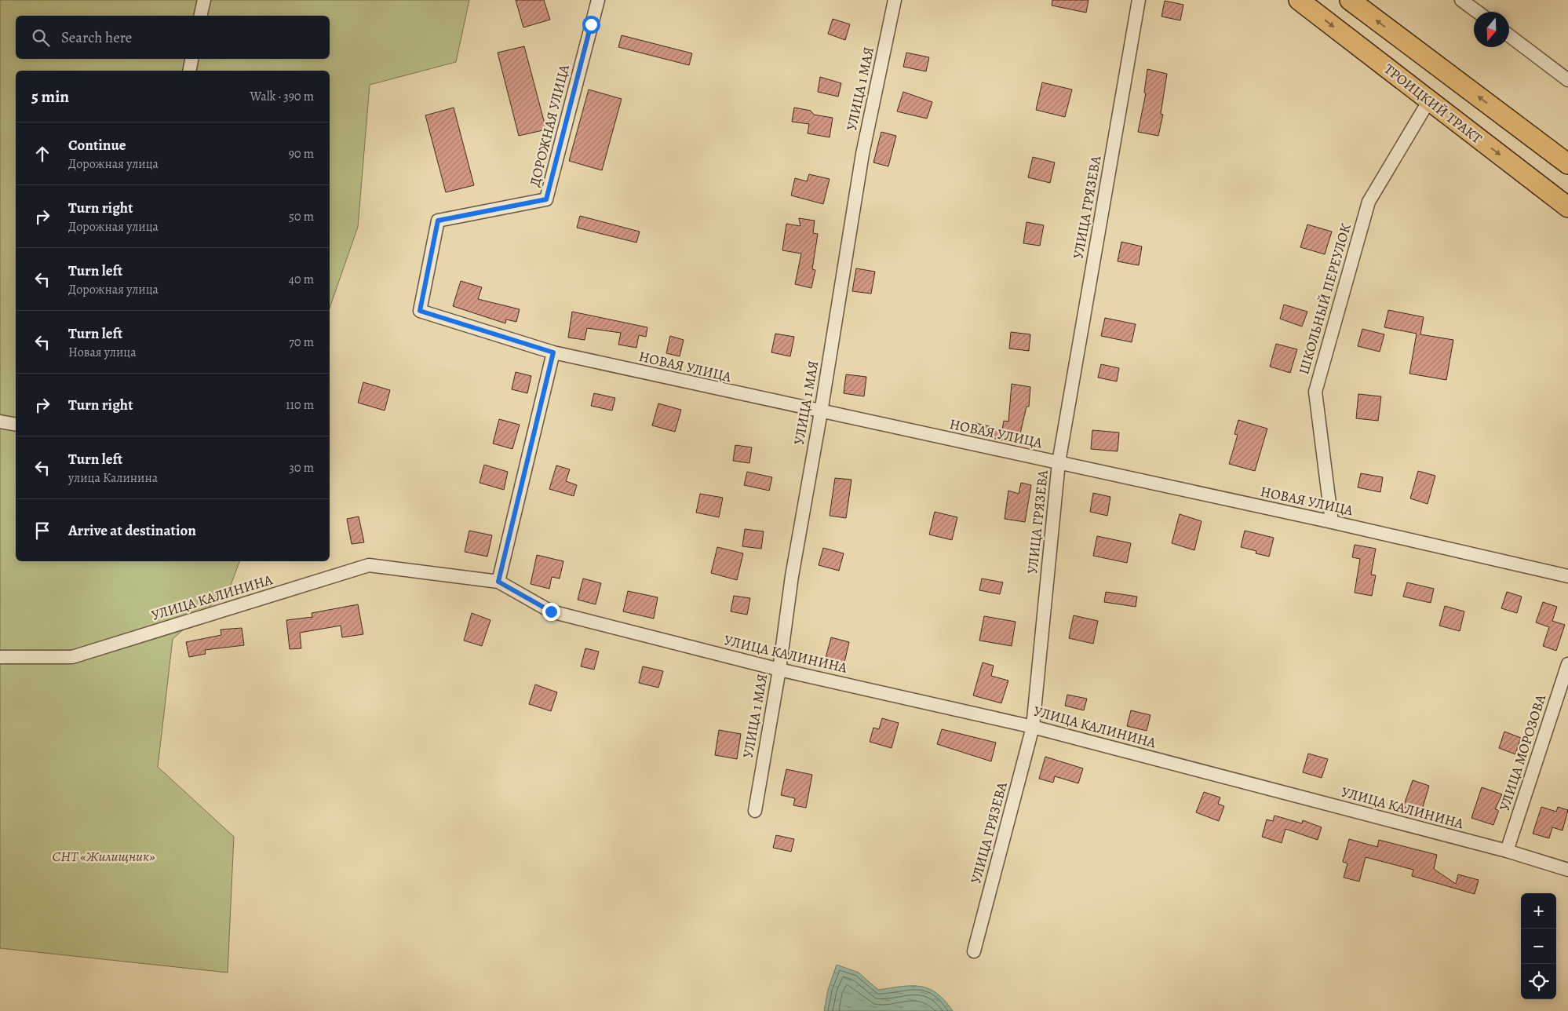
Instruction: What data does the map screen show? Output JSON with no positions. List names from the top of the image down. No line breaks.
{"streets":{"main road":["ТРОИЦКИЙ ТРАКТ"],"street":["УЛИЦА 1 МАЯ","ДОРОЖНАЯ УЛИЦА","УЛИЦА ГРЯЗЕВА","ШКОЛЬНЫЙ ПЕРЕУЛОК","НОВАЯ УЛИЦА","УЛИЦА КАЛИНИНА","УЛИЦА МОРОЗОВА"]},"crossings":[["УЛИЦА 1 МАЯ","НОВАЯ УЛИЦА"],["УЛИЦА 1 МАЯ","УЛИЦА КАЛИНИНА"],["ТРОИЦКИЙ ТРАКТ","ШКОЛЬНЫЙ ПЕРЕУЛОК"],["ДОРОЖНАЯ УЛИЦА","НОВАЯ УЛИЦА"],["УЛИЦА ГРЯЗЕВА","НОВАЯ УЛИЦА"],["УЛИЦА ГРЯЗЕВА","УЛИЦА КАЛИНИНА"],["ШКОЛЬНЫЙ ПЕРЕУЛОК","НОВАЯ УЛИЦА"],["УЛИЦА КАЛИНИНА","УЛИЦА МОРОЗОВА"]],"parks":["СНТ «Жилищник»"],"north":"bottom","page":{"search":"Search here","heading":["5 min","Walk · 390 m"],"list":[["Continue","Дорожная улица","90 m"],["Turn right","Дорожная улица","50 m"],["Turn left","Дорожная улица","40 m"],["Turn left","Новая улица","70 m"],["Turn right","110 m"],["Turn left","улица Калинина","30 m"],"Arrive at destination"],"map_buttons":["+","−"]}}
